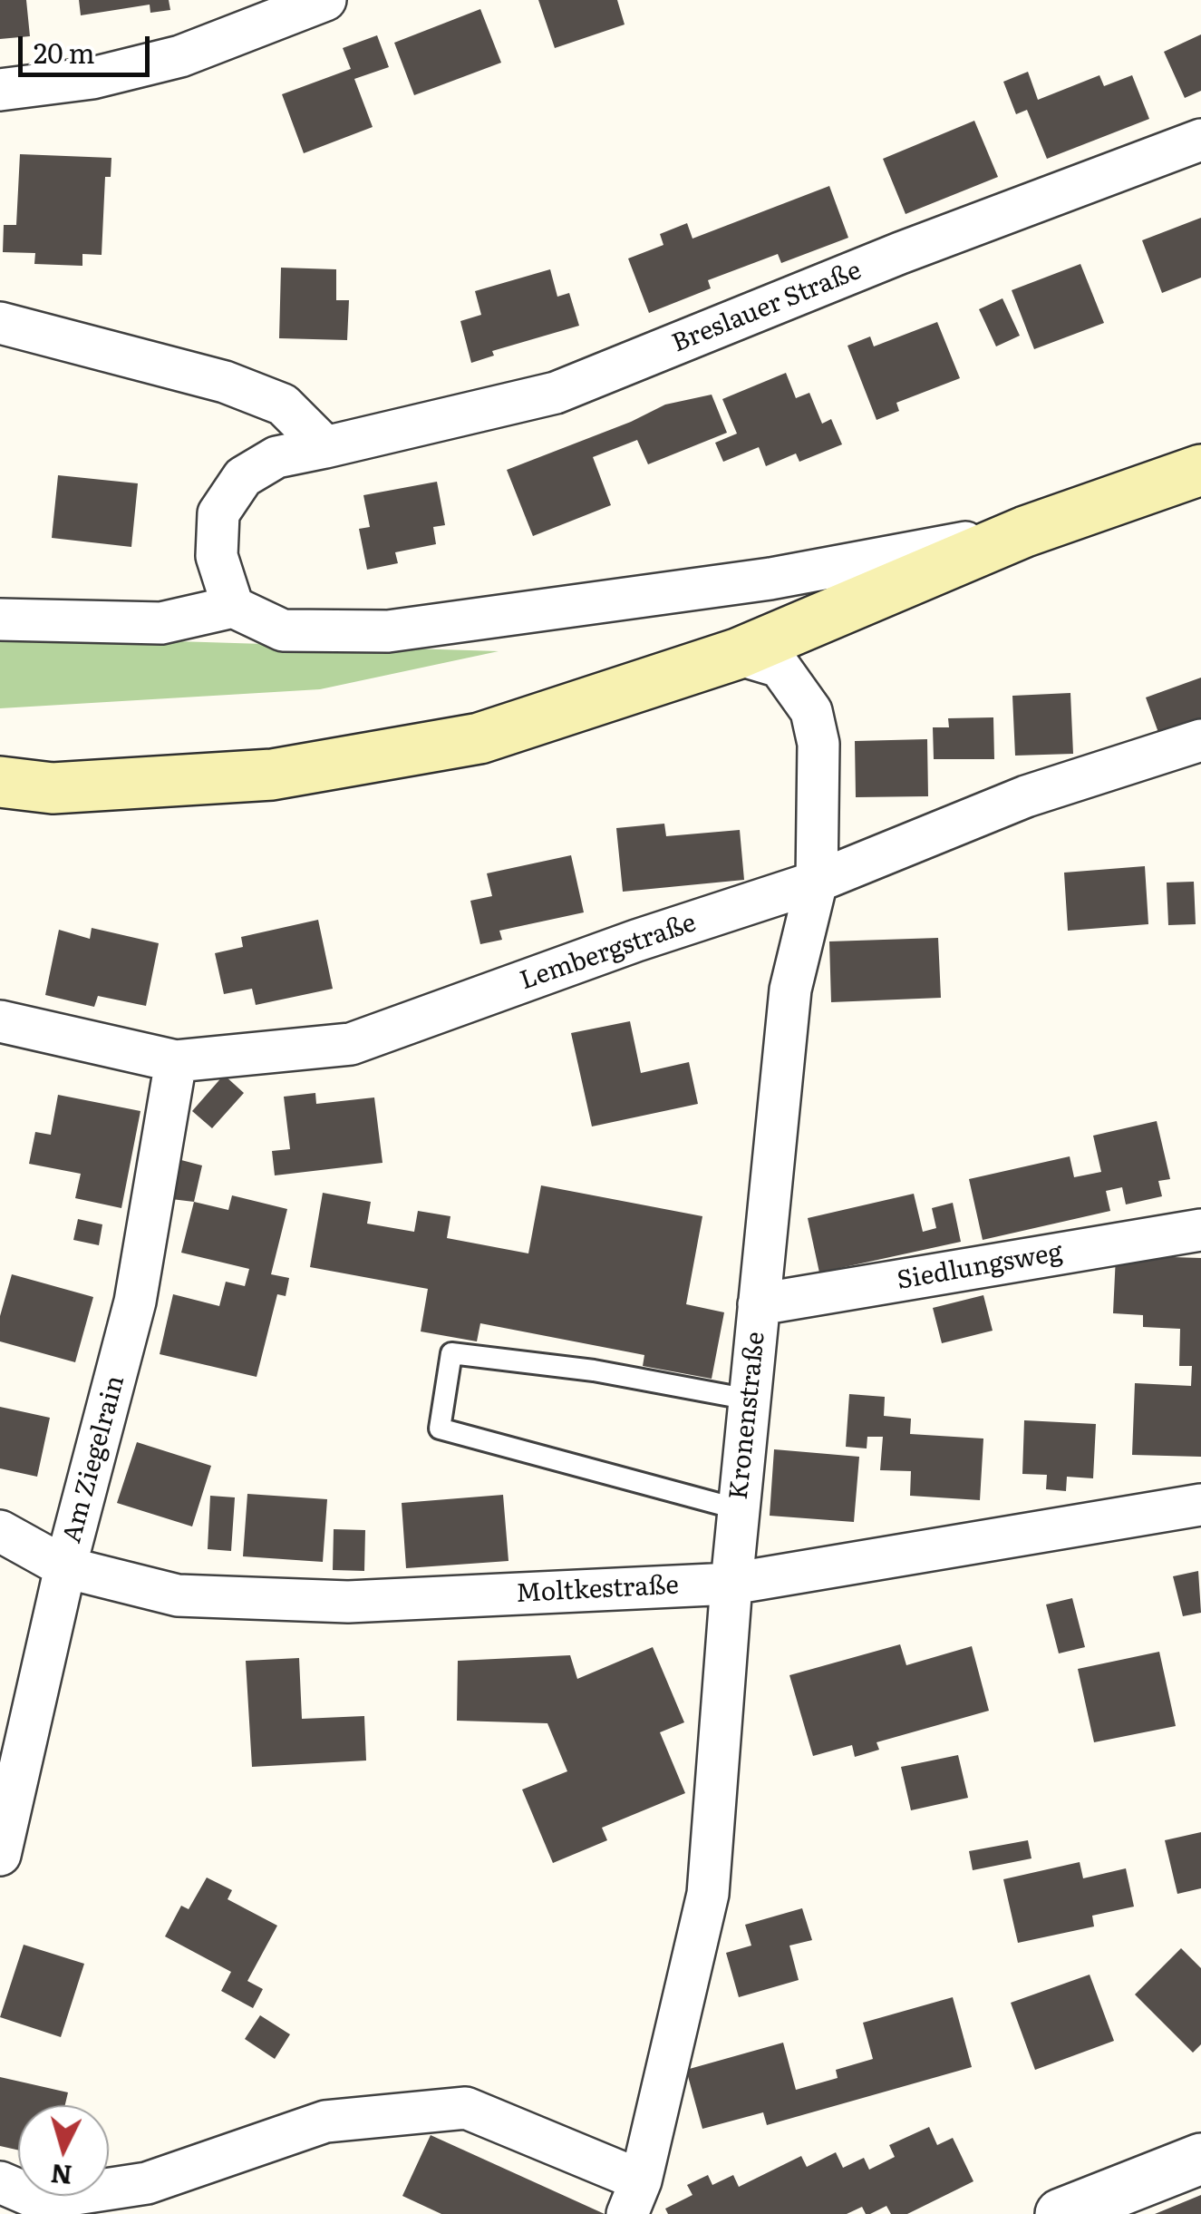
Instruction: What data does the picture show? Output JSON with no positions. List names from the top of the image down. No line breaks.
{"streets":{"street":["Breslauer Straße","Lembergstraße","Siedlungsweg","Kronenstraße","Am Ziegelrain","Moltkestraße"]},"crossings":[["Lembergstraße","Kronenstraße"],["Lembergstraße","Am Ziegelrain"],["Siedlungsweg","Kronenstraße"],["Kronenstraße","Moltkestraße"],["Am Ziegelrain","Moltkestraße"]],"scale_bar":"20 m","north":"bottom"}
